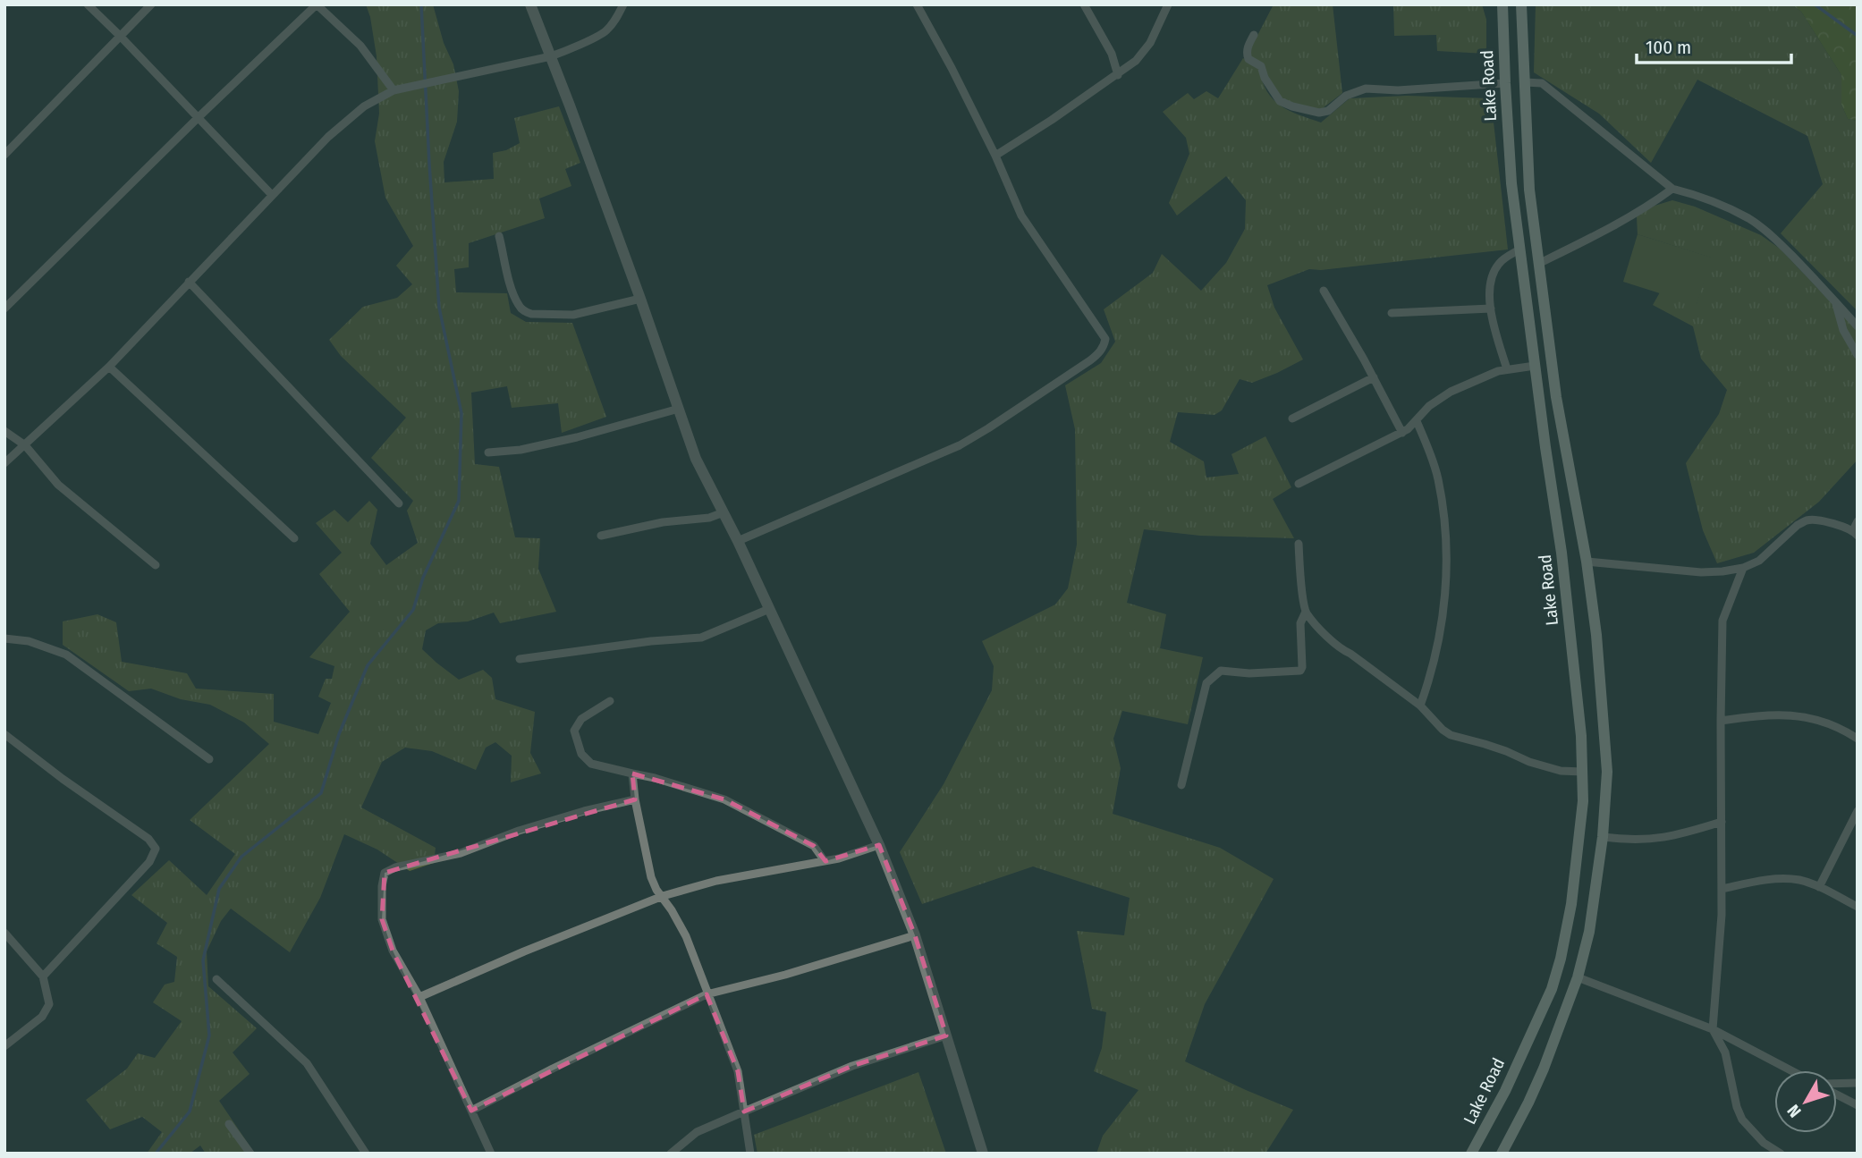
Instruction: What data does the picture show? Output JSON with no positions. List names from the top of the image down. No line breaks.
{"streets":{"main road":["Lake Road"]},"scale_bar":"100 m","north":"bottom left"}
